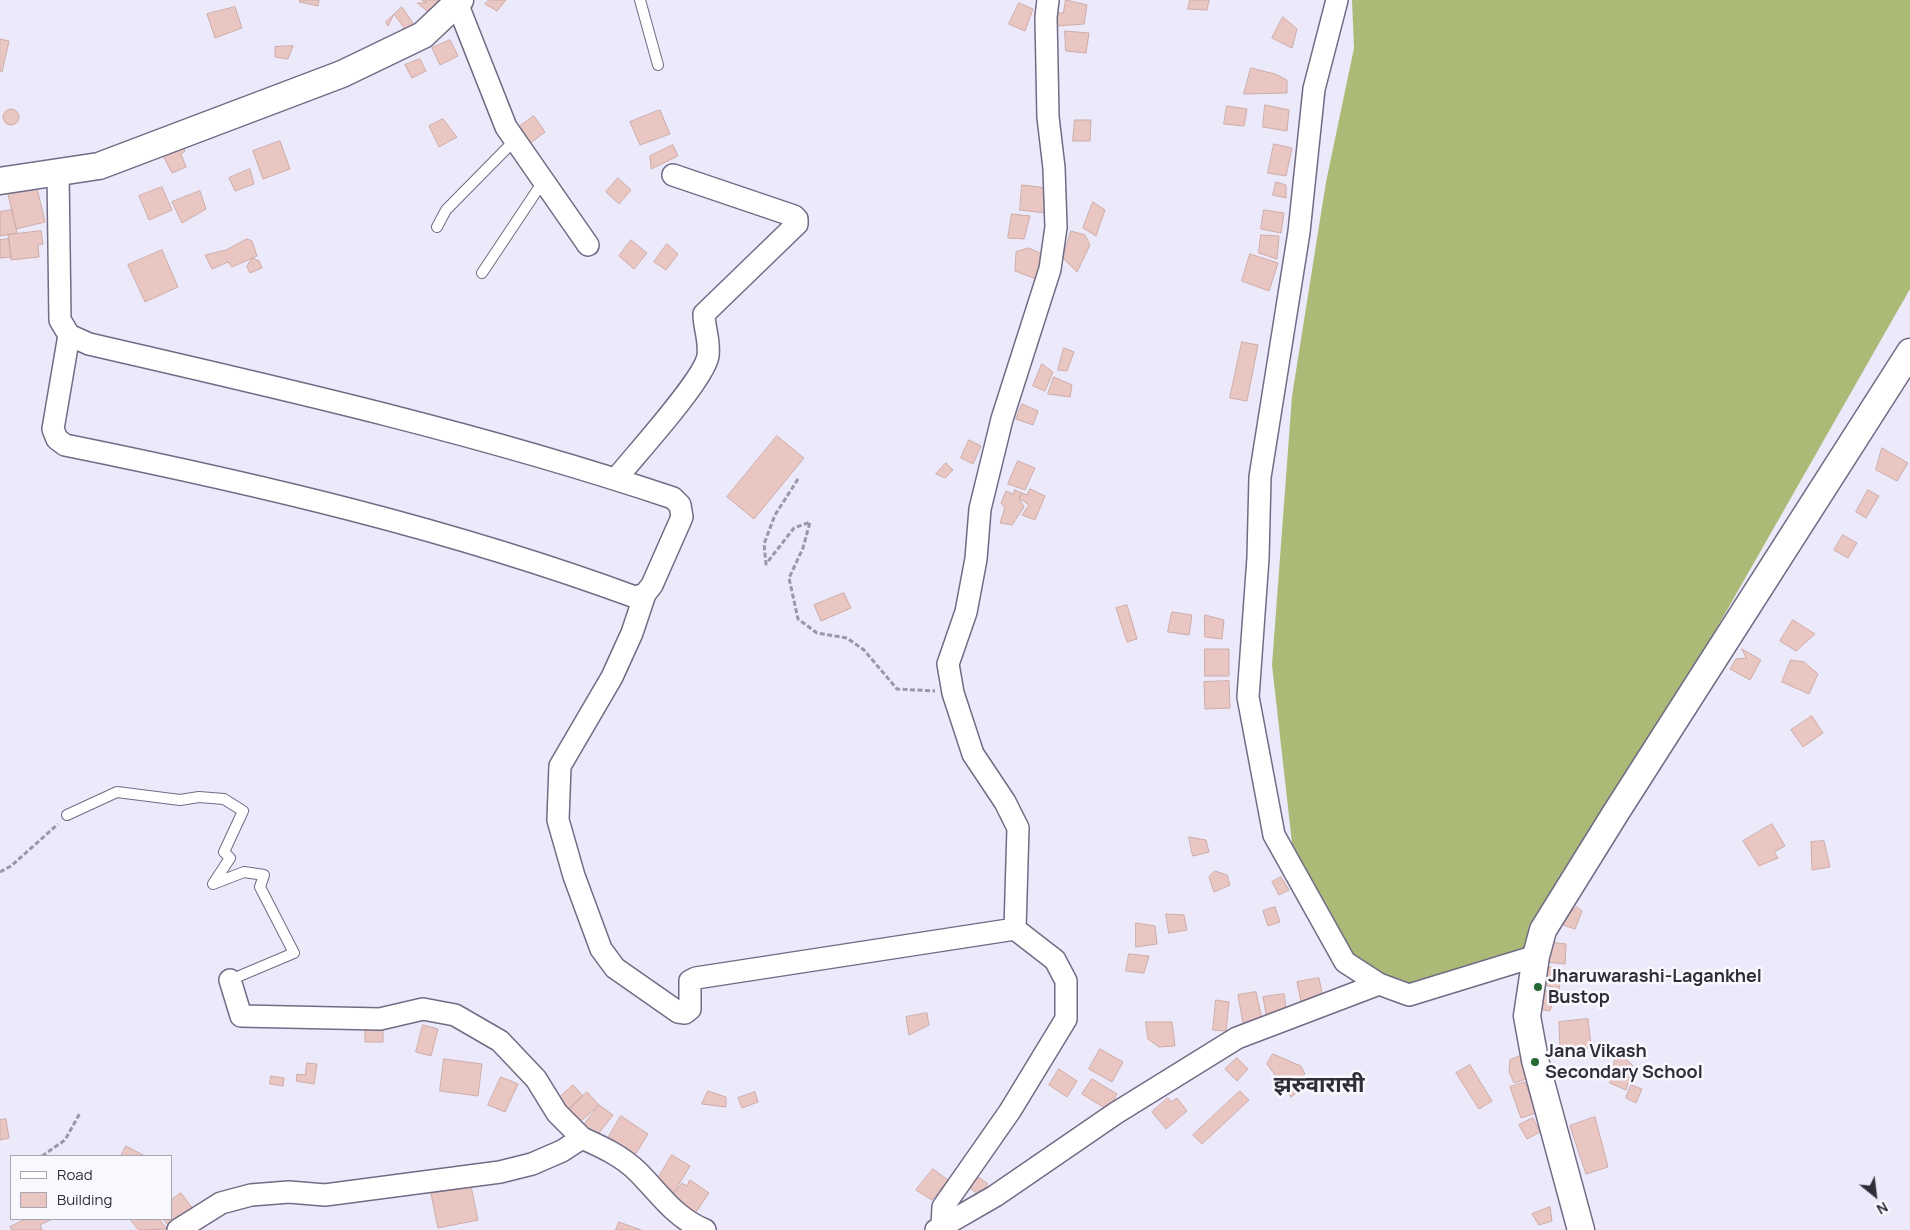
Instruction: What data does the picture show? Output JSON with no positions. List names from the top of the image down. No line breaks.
{"districts":["झरुवारासी"],"places":["Jharuwarashi-Lagankhel Bustop","Jana Vikash Secondary School"],"legend":["Road","Building"],"north":"bottom right"}
